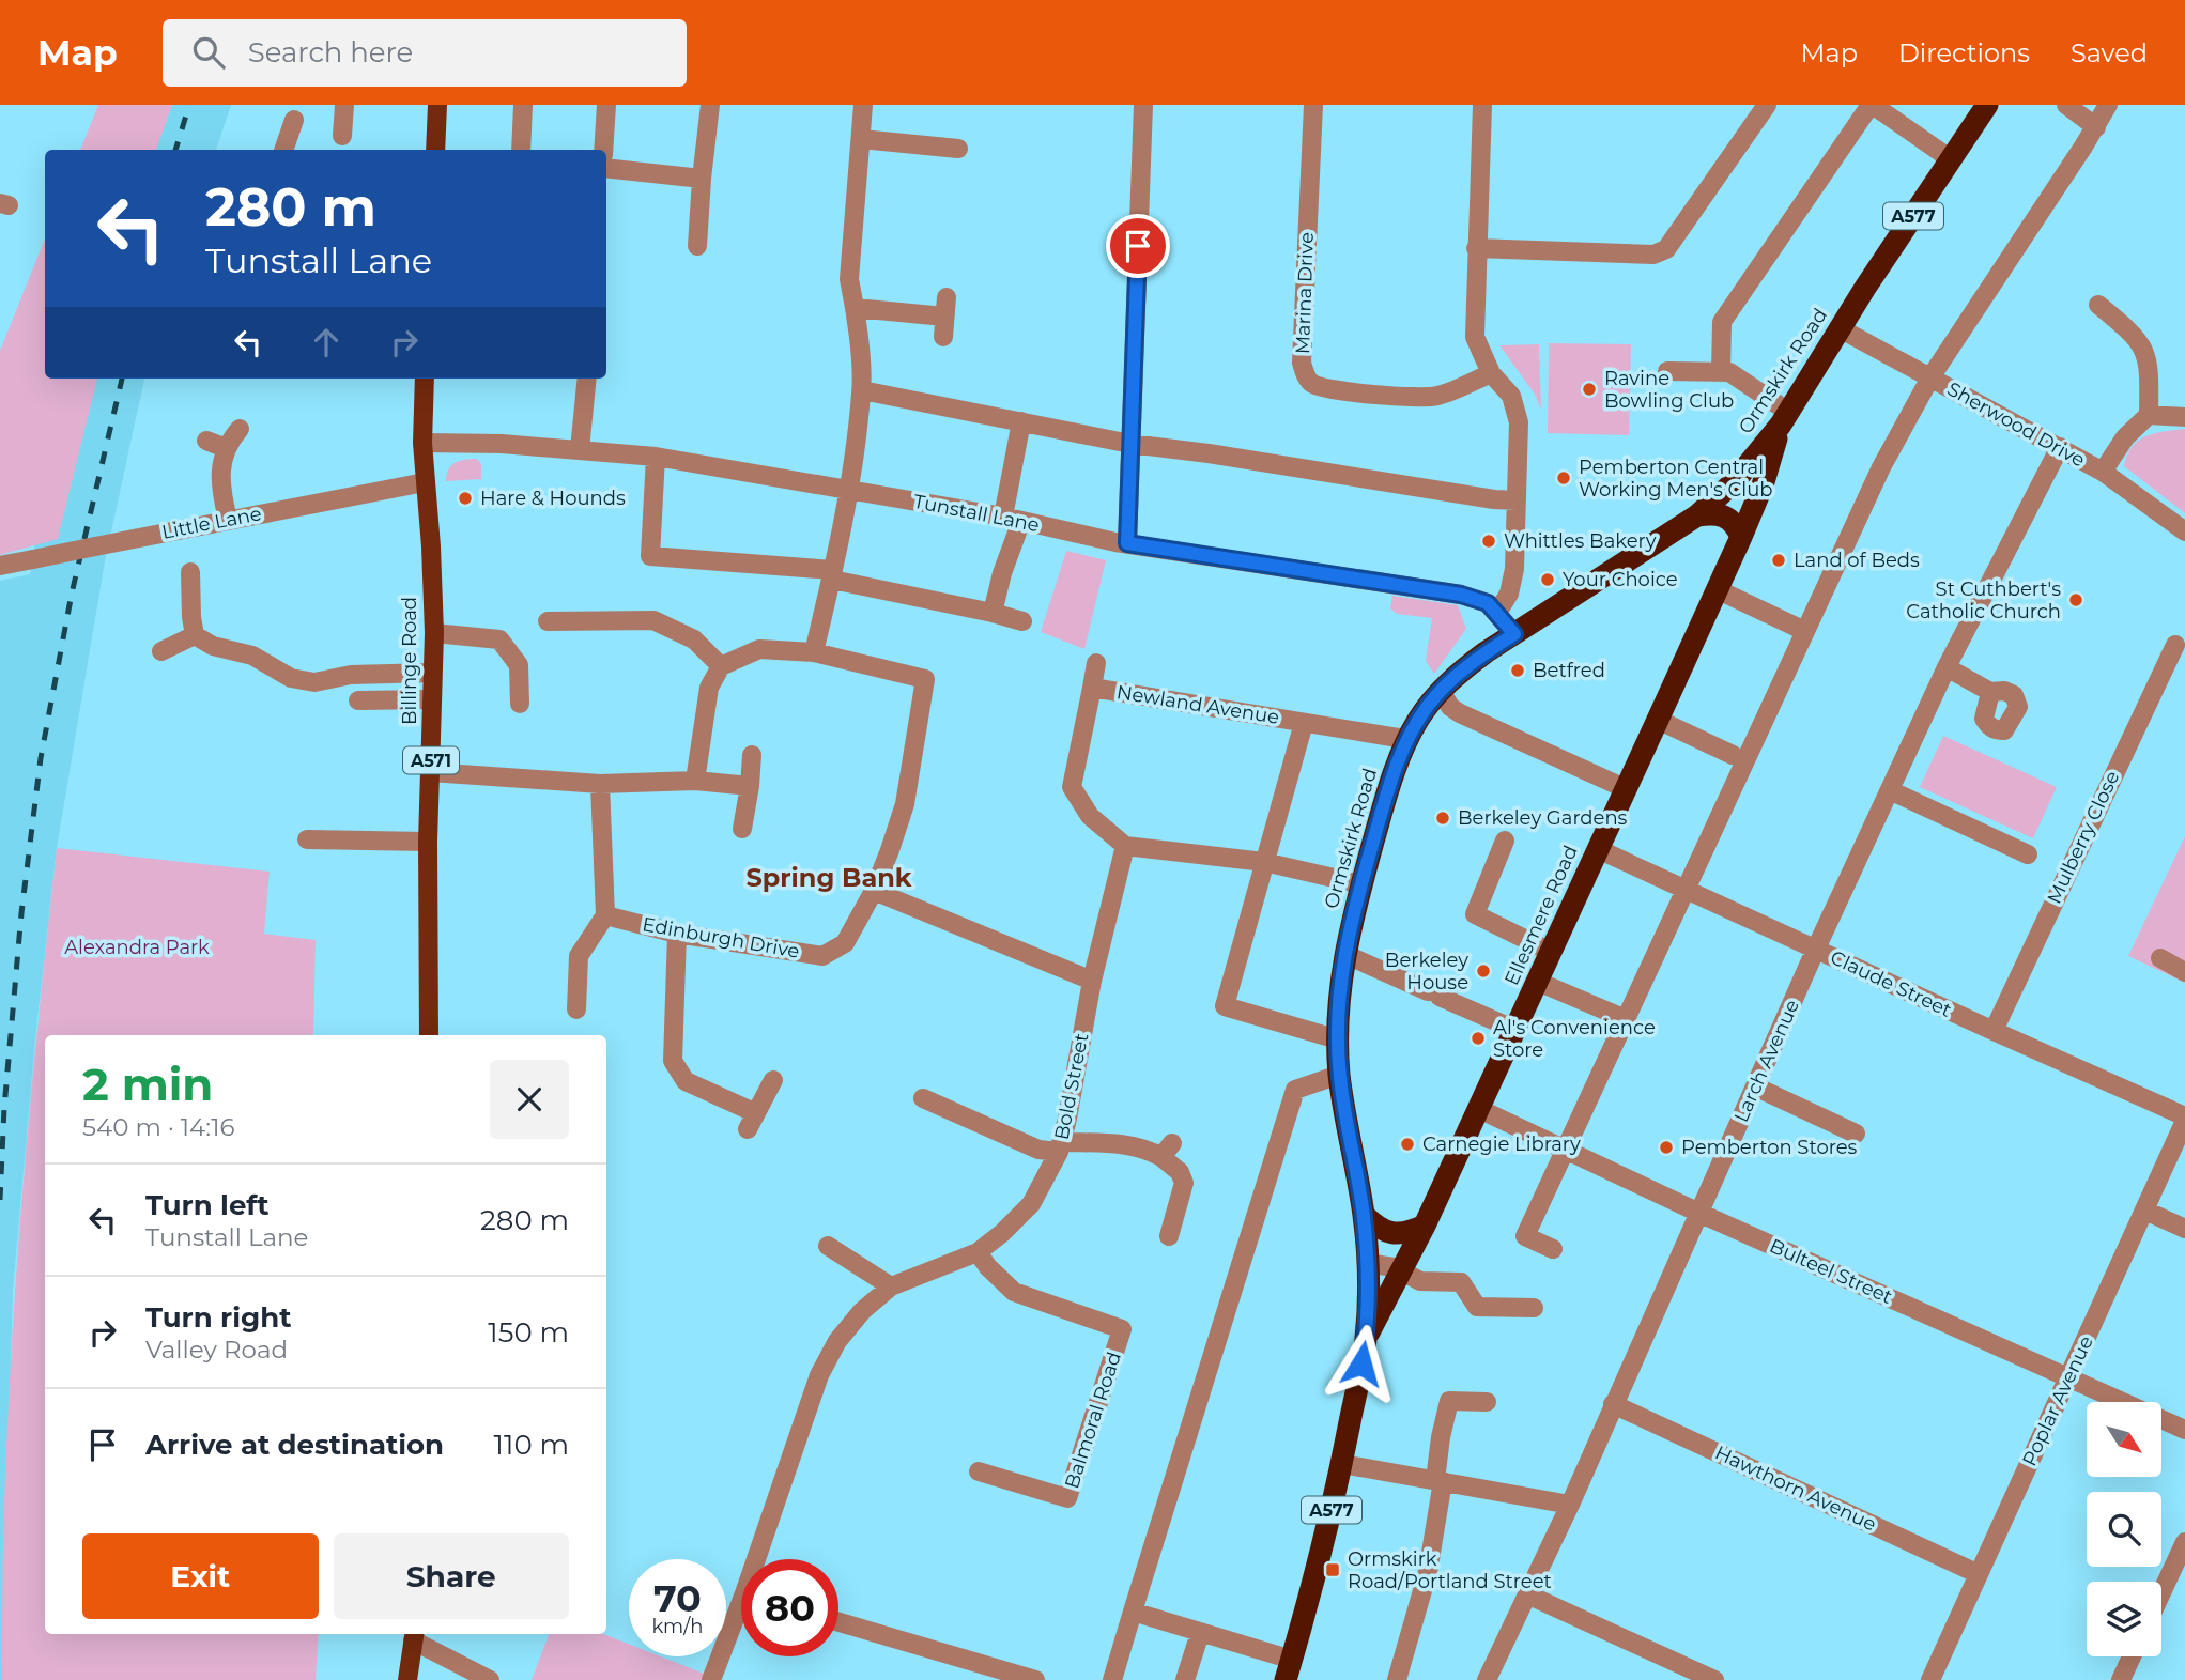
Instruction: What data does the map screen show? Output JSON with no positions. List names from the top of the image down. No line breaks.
{"streets":{"highway":["A577","Ormskirk Road","Ellesmere Road"],"main road":["Billinge Road","A571"],"street":["Marina Drive","Sherwood Drive","Tunstall Lane","Little Lane","Newland Avenue","Mulberry Close","Edinburgh Drive","Claude Street","Larch Avenue","Bold Street","Bulteel Street","Poplar Avenue","Balmoral Road","Hawthorn Avenue"]},"crossings":[["Ormskirk Road","Sherwood Drive"],["Ormskirk Road","Tunstall Lane"],["Ormskirk Road","Newland Avenue"],["Ormskirk Road","Ellesmere Road"],["Sherwood Drive","Larch Avenue"],["Tunstall Lane","Billinge Road"],["Little Lane","Billinge Road"],["Newland Avenue","Bold Street"],["Mulberry Close","Claude Street"],["Ellesmere Road","Claude Street"],["Ellesmere Road","Bulteel Street"],["Claude Street","Larch Avenue"],["Claude Street","Poplar Avenue"],["Larch Avenue","Bulteel Street"],["Larch Avenue","Hawthorn Avenue"],["Bold Street","Balmoral Road"],["Bulteel Street","Poplar Avenue"],["Poplar Avenue","Hawthorn Avenue"]],"districts":["Spring Bank"],"parks":["Alexandra Park"],"places":{"other":["Ravine Bowling Club","Pemberton Central Working Men's Club","Hare & Hounds","Whittles Bakery","Land of Beds","Your Choice","St Cuthbert's Catholic Church","Betfred","Berkeley Gardens","Berkeley House","Al's Convenience Store","Carnegie Library","Pemberton Stores"],"transit":["Ormskirk Road/Portland Street"]},"north":"bottom right","page":{"header":"Map","search":"Search here","nav":["Map","Directions","Saved"],"turn":["280 m","Tunstall Lane"],"heading":["2 min","540 m · 14:16"],"list":[{"name":"Turn left","note":"Tunstall Lane","value":"280 m"},{"name":"Turn right","note":"Valley Road","value":"150 m"},{"name":"Arrive at destination","value":"110 m"}],"buttons":["Exit","Share"],"speed":"70 km/h","limit":"80"}}
